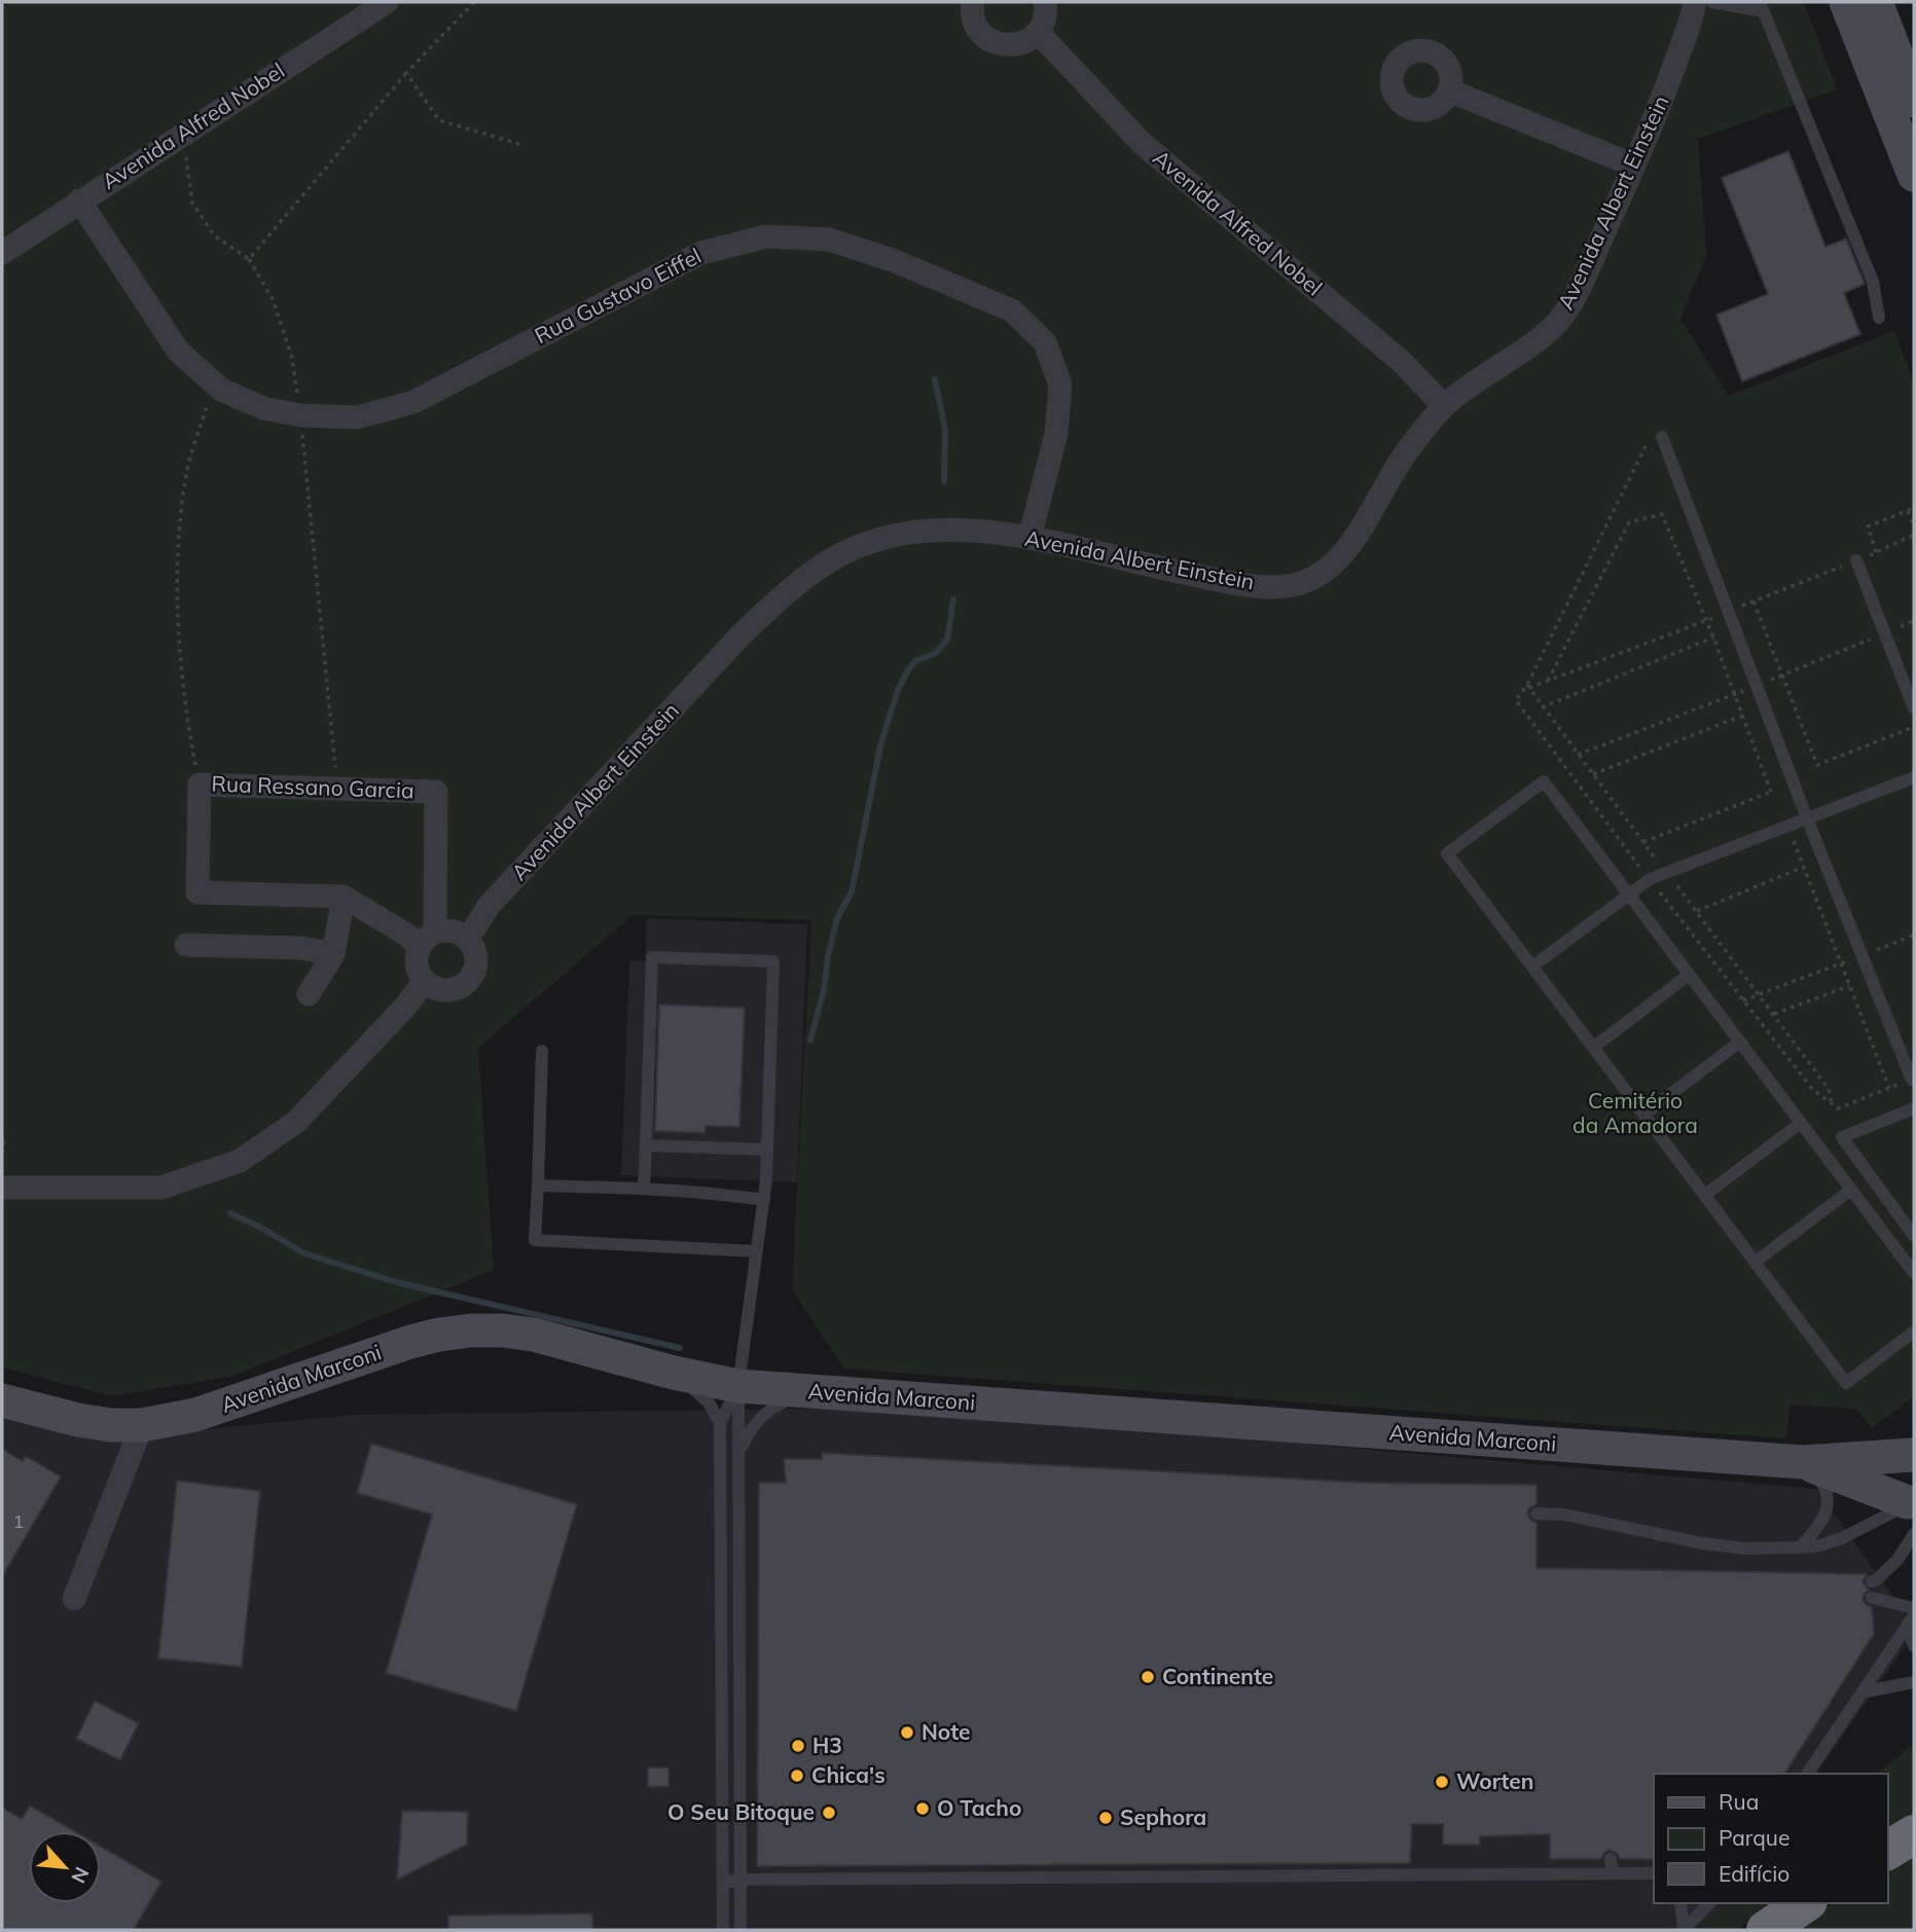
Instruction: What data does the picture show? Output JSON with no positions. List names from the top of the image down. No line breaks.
{"streets":{"street":["Avenida Alfred Nobel","Avenida Albert Einstein","Rua Gustavo Eiffel","Rua Ressano Garcia","Avenida Marconi"]},"crossings":[["Avenida Alfred Nobel","Avenida Albert Einstein"],["Avenida Alfred Nobel","Rua Gustavo Eiffel"],["Avenida Albert Einstein","Rua Gustavo Eiffel"],["Avenida Albert Einstein","Rua Ressano Garcia"]],"parks":["Cemitério da Amadora"],"places":["Continente","Note","H3","Chica's","Worten","O Tacho","O Seu Bitoque","Sephora"],"house_numbers":["1"],"legend":["Rua","Parque","Edifício"],"north":"bottom right"}
